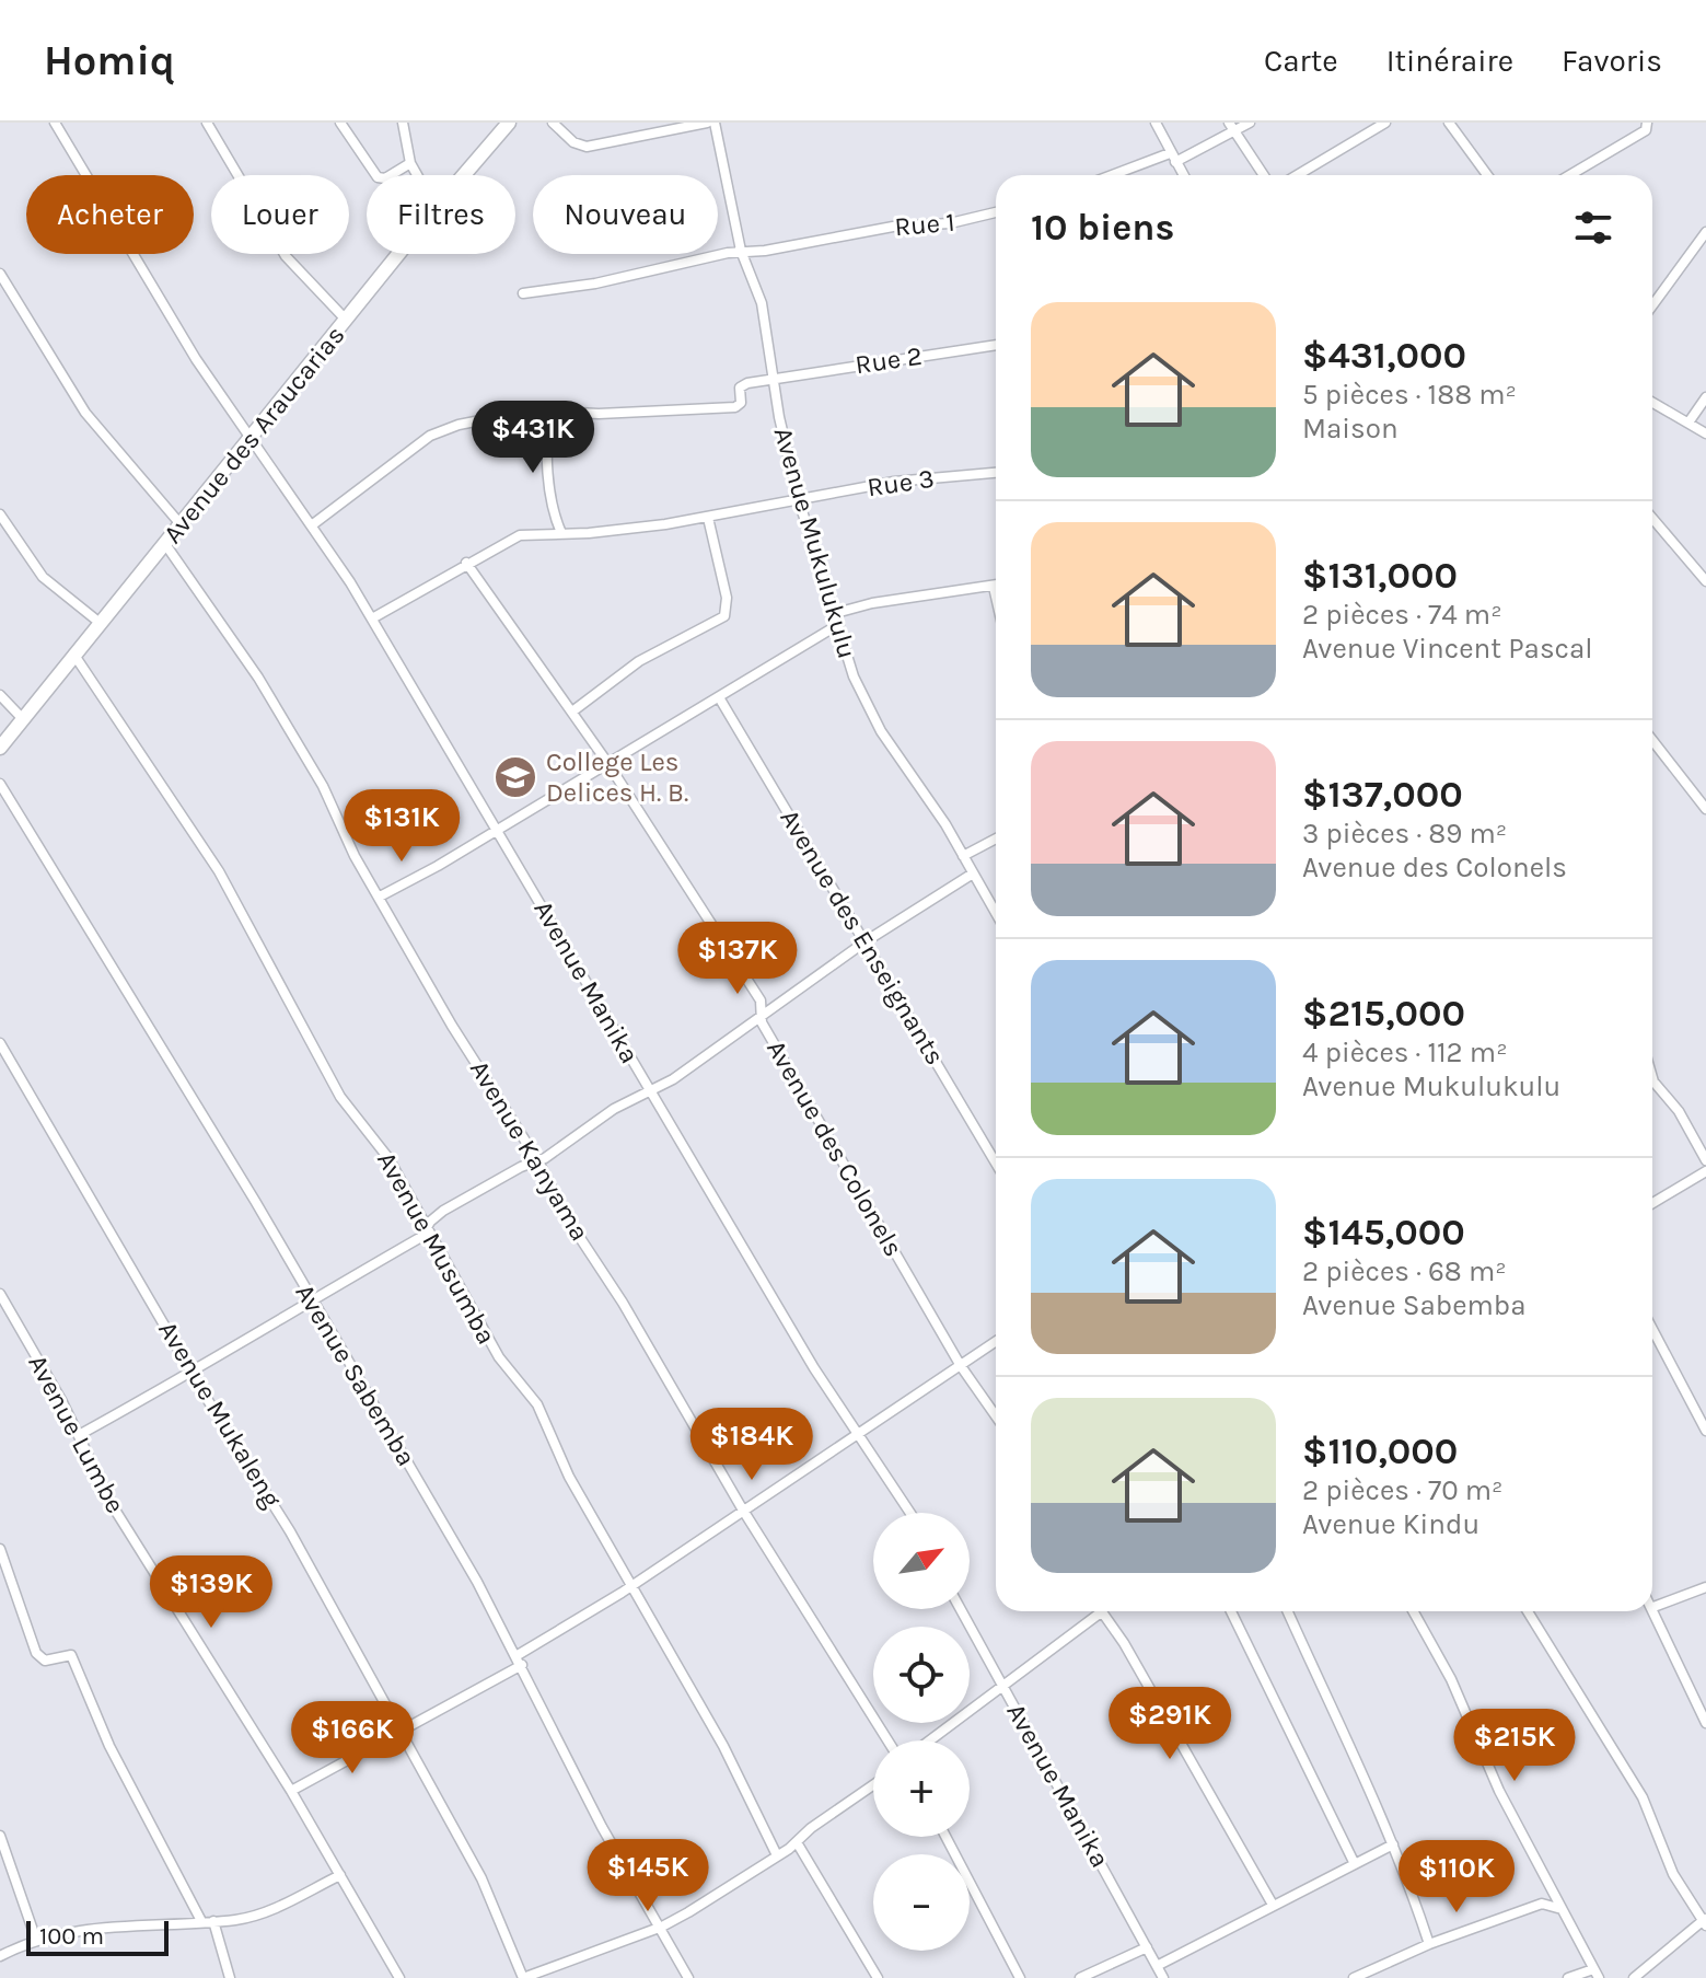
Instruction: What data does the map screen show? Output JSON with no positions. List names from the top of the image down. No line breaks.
{"streets":{"street":["Rue 1","Rue 2","Avenue des Araucarias","Rue 3","Avenue Mukulukulu","Avenue des Enseignants","Avenue Manika","Avenue des Colonels","Avenue Kanyama","Avenue Musumba","Avenue Sabemba","Avenue Mukaleng","Avenue Lumbe"]},"crossings":[["Rue 1","Avenue Mukulukulu"],["Rue 2","Avenue Mukulukulu"],["Avenue des Araucarias","Avenue Manika"],["Avenue des Araucarias","Avenue Kanyama"],["Avenue des Araucarias","Avenue Musumba"],["Rue 3","Avenue Mukulukulu"],["Rue 3","Avenue Manika"],["Rue 3","Avenue des Colonels"]],"places":{"school or university":["College Les Delices H. B."]},"scale_bar":"100 m","north":"top right","page":{"header":"Homiq","nav":["Carte","Itinéraire","Favoris"],"chip":["Acheter","Louer","Filtres","Nouveau"],"heading":"10 biens","list":[{"name":"$431,000","note":"5 pièces · 188 m² · Maison"},{"name":"$131,000","note":"2 pièces · 74 m² · Avenue Vincent Pascal"},{"name":"$137,000","note":"3 pièces · 89 m² · Avenue des Colonels"},{"name":"$215,000","note":"4 pièces · 112 m² · Avenue Mukulukulu"},{"name":"$145,000","note":"2 pièces · 68 m² · Avenue Sabemba"},{"name":"$110,000","note":"2 pièces · 70 m² · Avenue Kindu"}],"price":["$431K","$131K","$137K","$184K","$139K","$291K","$166K","$215K","$145K","$110K"],"map_buttons":["+","−"],"scale":"100 m"}}
